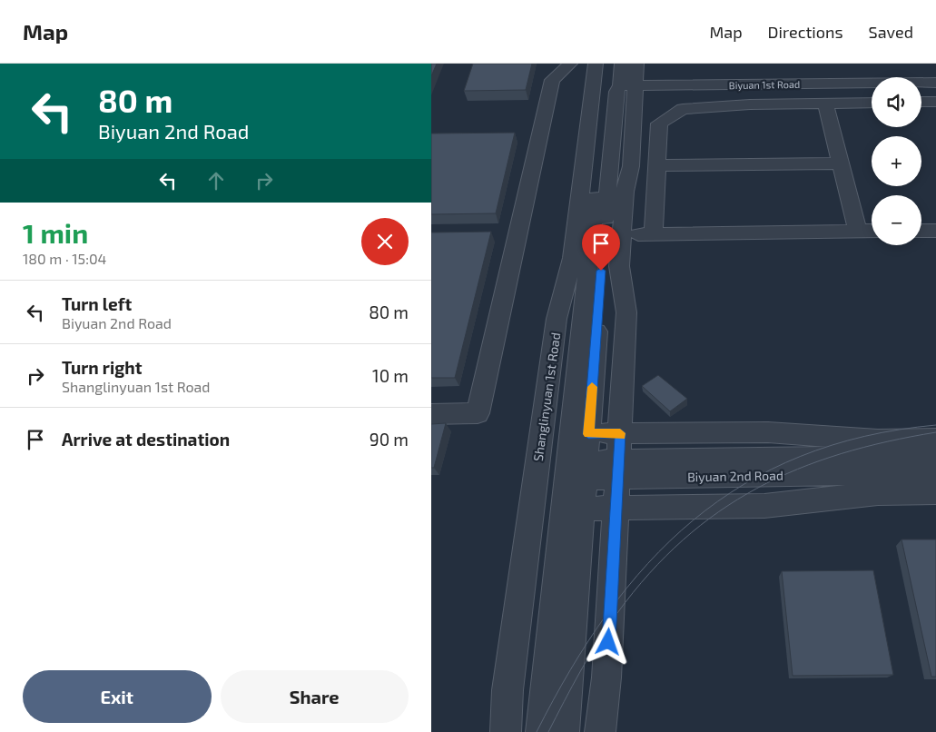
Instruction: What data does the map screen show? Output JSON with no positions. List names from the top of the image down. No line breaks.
{"streets":{"street":["Biyuan 1st Road","Shanglinyuan 1st Road","Biyuan 2nd Road"]},"crossings":[["Shanglinyuan 1st Road","Biyuan 2nd Road"]],"page":{"header":"Map","nav":["Map","Directions","Saved"],"turn":["80 m","Biyuan 2nd Road"],"map_buttons":["+","−"],"heading":["1 min","180 m · 15:04"],"list":[{"name":"Turn left","note":"Biyuan 2nd Road","value":"80 m"},{"name":"Turn right","note":"Shanglinyuan 1st Road","value":"10 m"},{"name":"Arrive at destination","value":"90 m"}],"buttons":["Exit","Share"]}}
